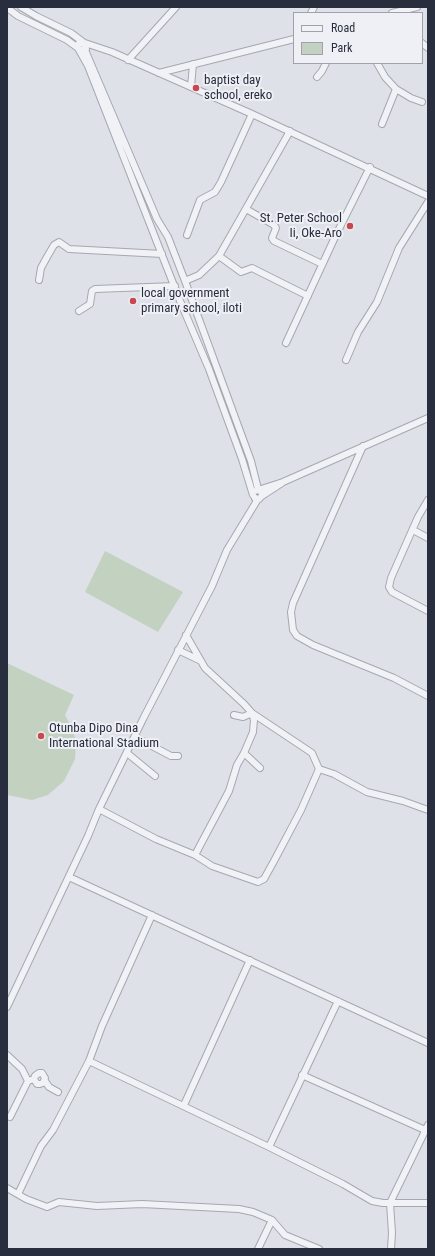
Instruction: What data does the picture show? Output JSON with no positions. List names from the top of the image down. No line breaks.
{"places":["baptist day school, ereko","St. Peter School Ii, Oke-Aro","local government primary school, iloti","Otunba Dipo Dina International Stadium"],"legend":["Road","Park"]}
